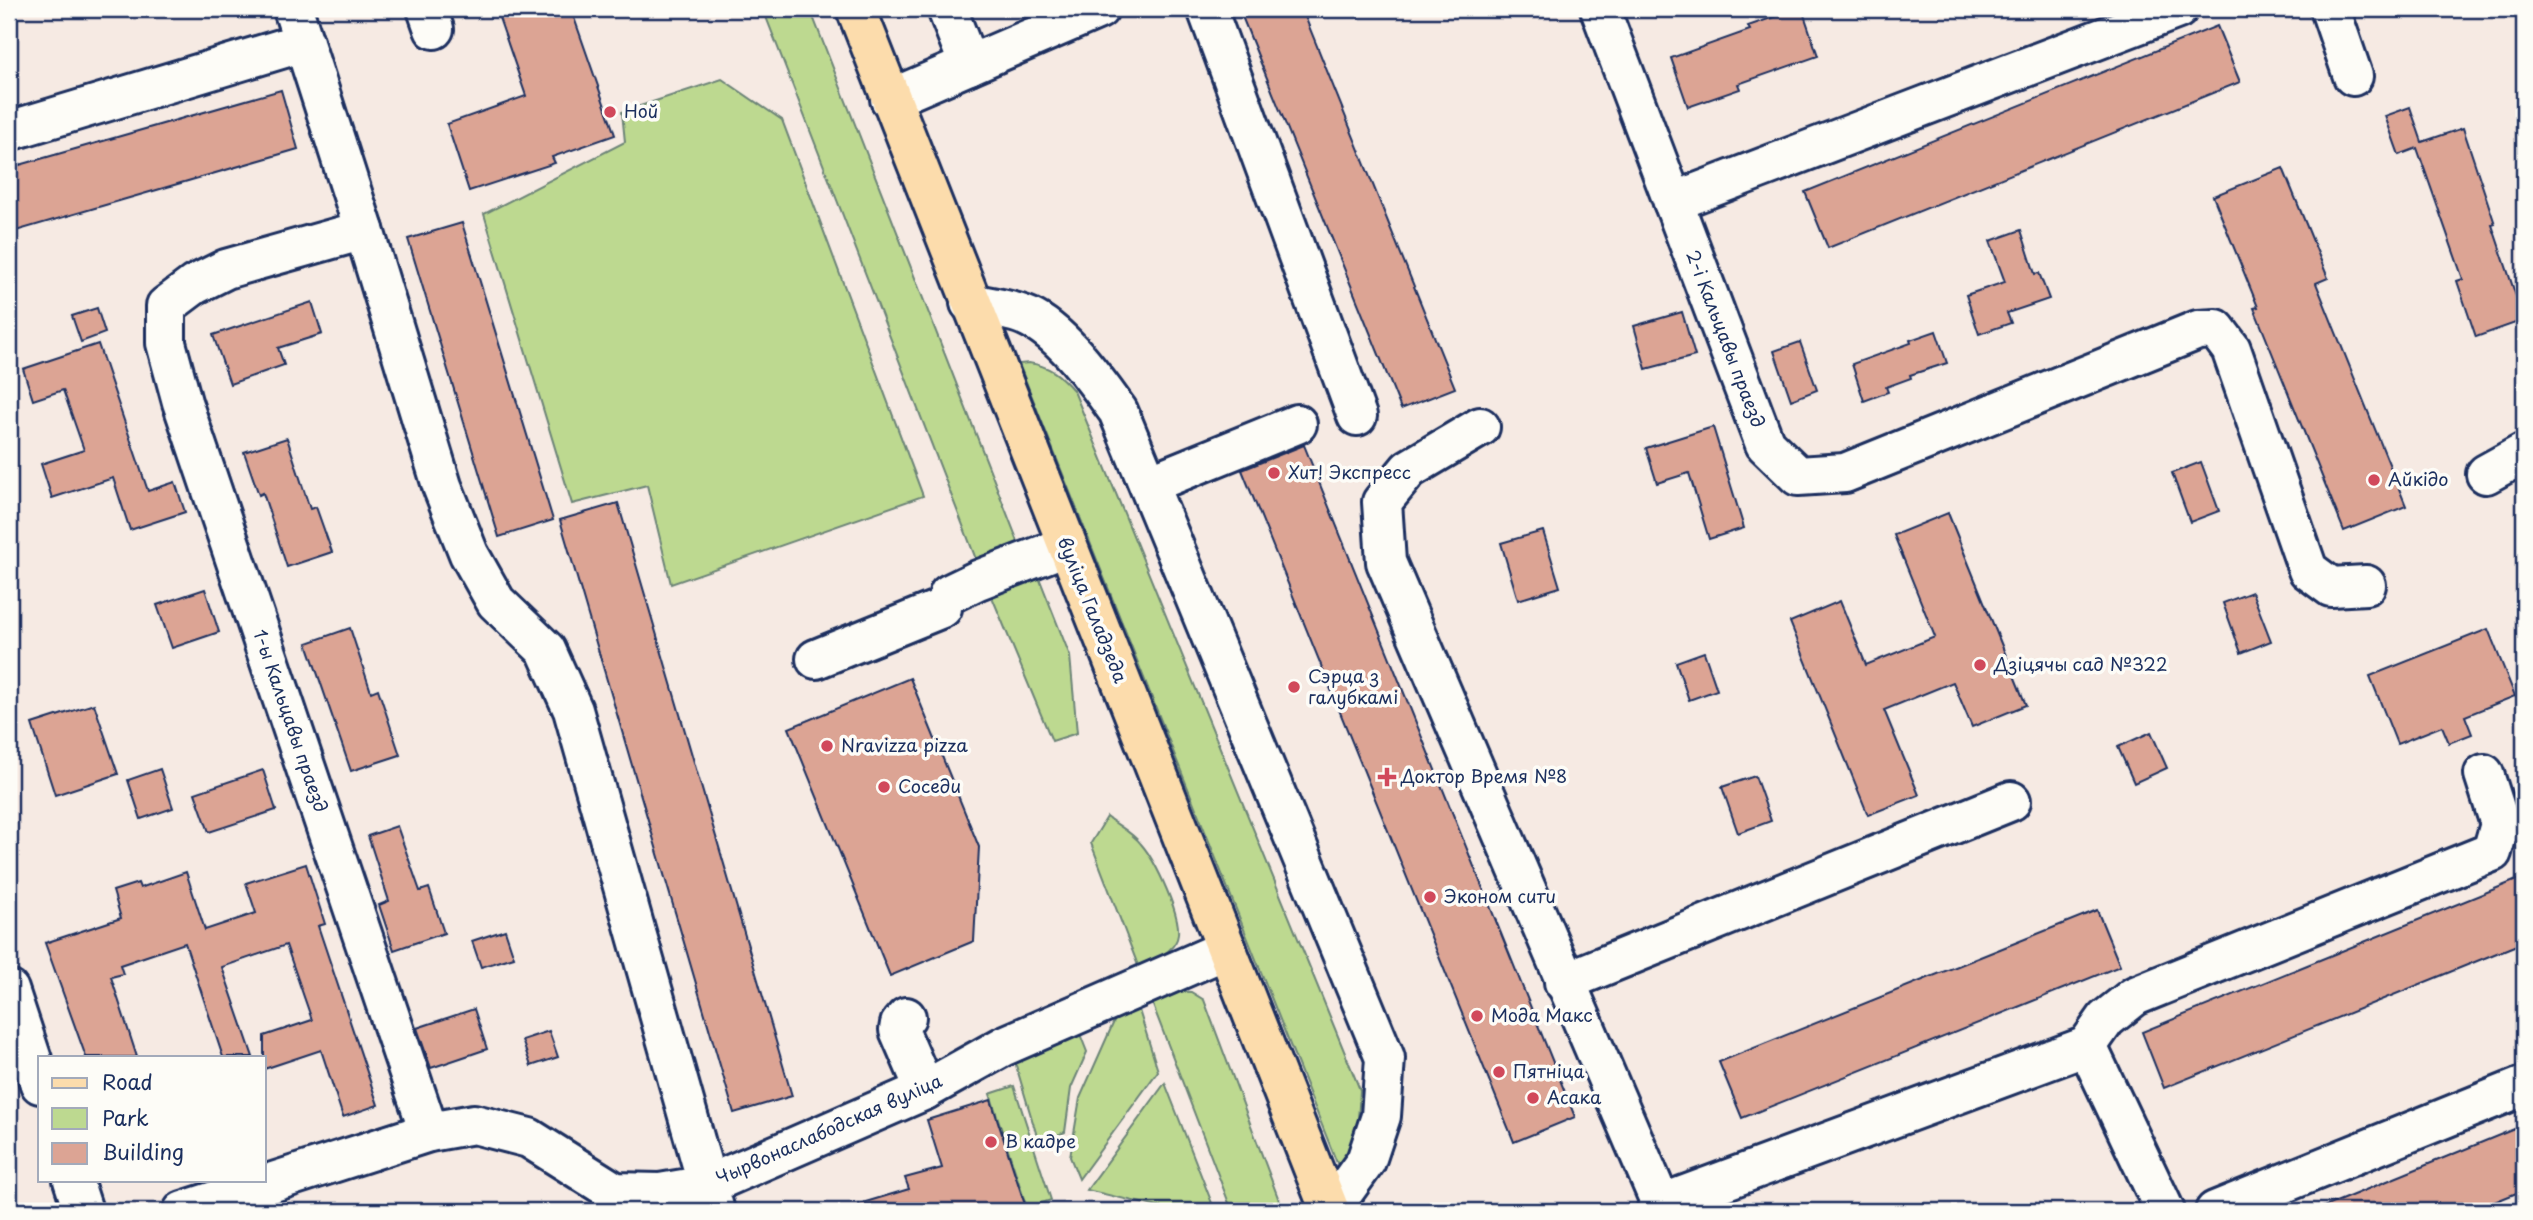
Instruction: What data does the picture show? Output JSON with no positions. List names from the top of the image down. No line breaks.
{"streets":{"main road":["вуліца Галадзеда"],"street":["2-і Кальцавы праезд","1-ы Кальцавы праезд","Чырвонаслабодская вуліца"]},"crossings":[["вуліца Галадзеда","Чырвонаслабодская вуліца"],["1-ы Кальцавы праезд","Чырвонаслабодская вуліца"]],"places":{"other":["Ной","Хит! Экспресс","Айкідо","Дзіцячы сад №322","Сэрца з галубкамі","Nravizza pizza","Соседи","Эконом сити","Мода Макс","Пятніца","Асака","В кадре"],"health":["Доктор Время №8"]},"legend":["Road","Park","Building"]}
